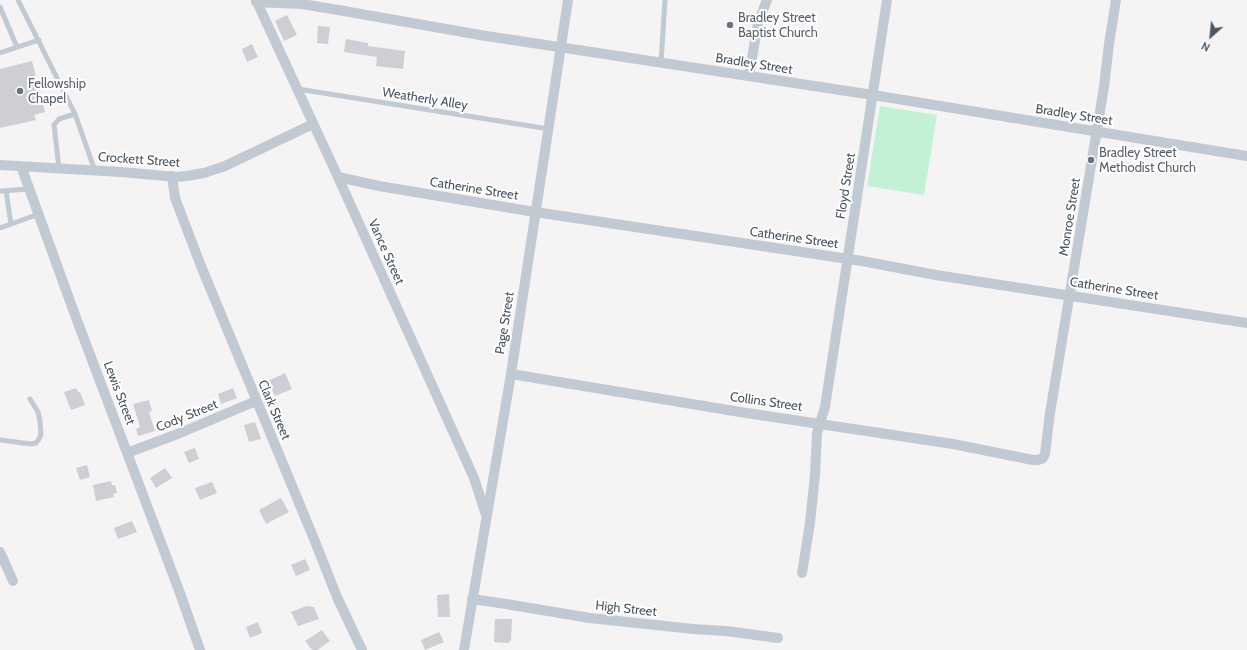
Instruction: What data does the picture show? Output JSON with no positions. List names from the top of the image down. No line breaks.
{"streets":{"street":["Bradley Street","Crockett Street","Floyd Street","Catherine Street","Monroe Street","Vance Street","Page Street","Lewis Street","Collins Street","Clark Street","Cody Street","High Street"],"lane":["Weatherly Alley"]},"crossings":[["Bradley Street","Floyd Street"],["Bradley Street","Monroe Street"],["Bradley Street","Vance Street"],["Bradley Street","Page Street"],["Weatherly Alley","Vance Street"],["Weatherly Alley","Page Street"],["Crockett Street","Vance Street"],["Crockett Street","Lewis Street"],["Crockett Street","Clark Street"],["Floyd Street","Catherine Street"],["Floyd Street","Collins Street"],["Catherine Street","Monroe Street"],["Catherine Street","Vance Street"],["Catherine Street","Page Street"],["Monroe Street","Collins Street"],["Vance Street","Page Street"],["Page Street","Collins Street"],["Page Street","High Street"],["Lewis Street","Cody Street"],["Clark Street","Cody Street"]],"places":["Bradley Street Baptist Church","Fellowship Chapel","Bradley Street Methodist Church"],"north":"bottom left"}
